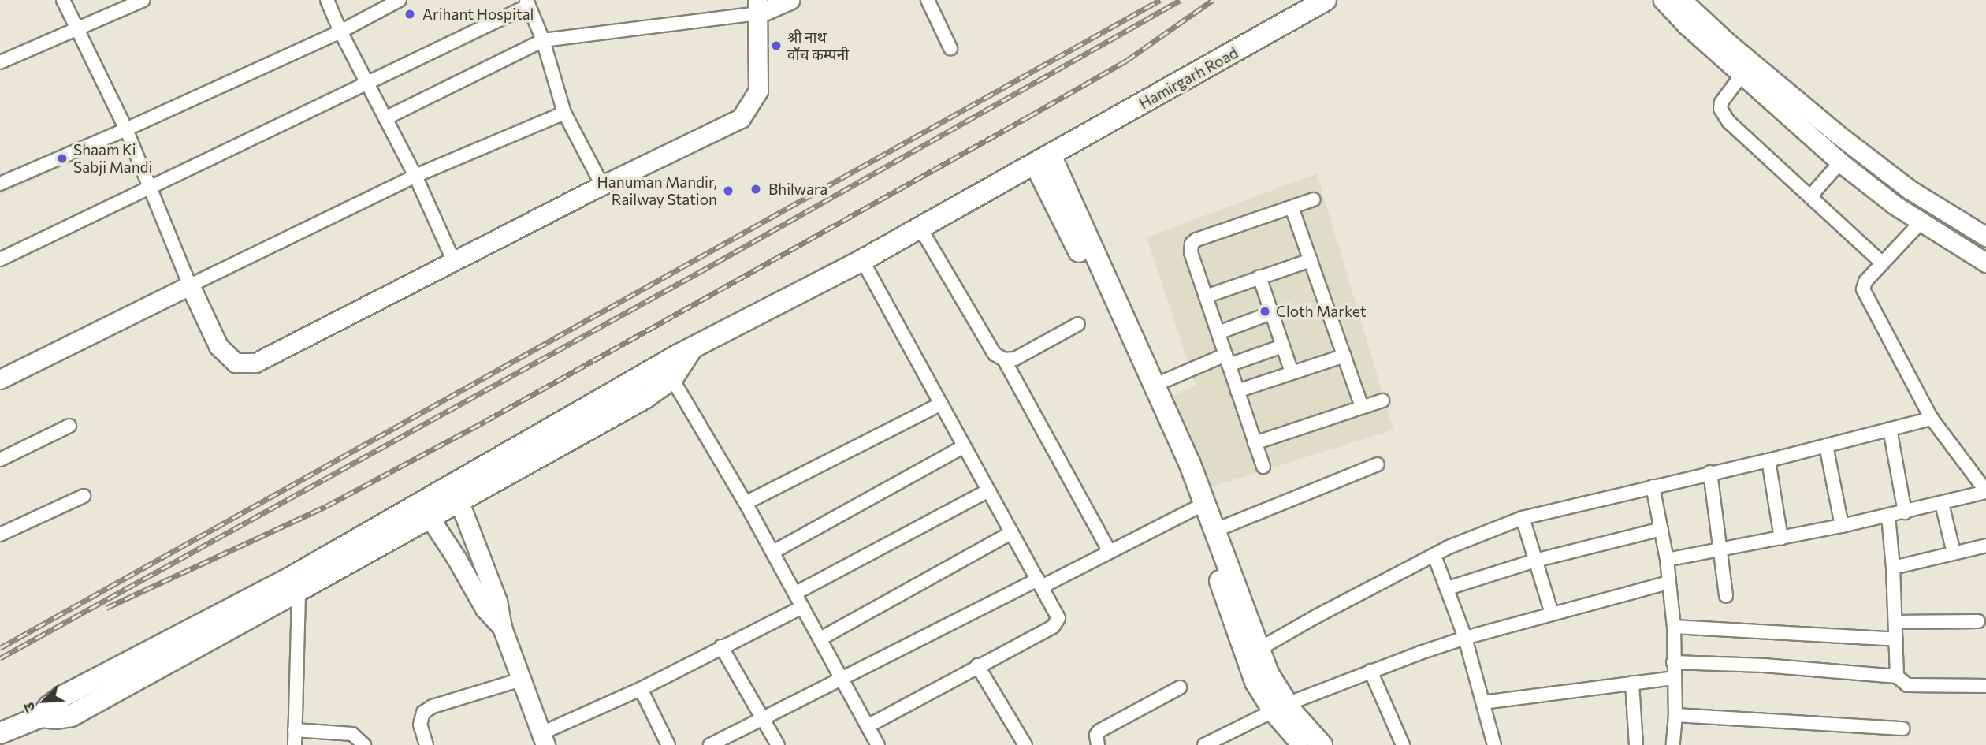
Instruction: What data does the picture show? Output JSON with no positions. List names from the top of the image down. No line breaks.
{"streets":{"main road":["Hamirgarh Road"]},"places":["Arihant Hospital","श्री नाथ वॉच कम्पनी","Shaam Ki Sabji Mandi","Bhilwara","Hanuman Mandir, Railway Station","Cloth Market"],"north":"bottom left"}
